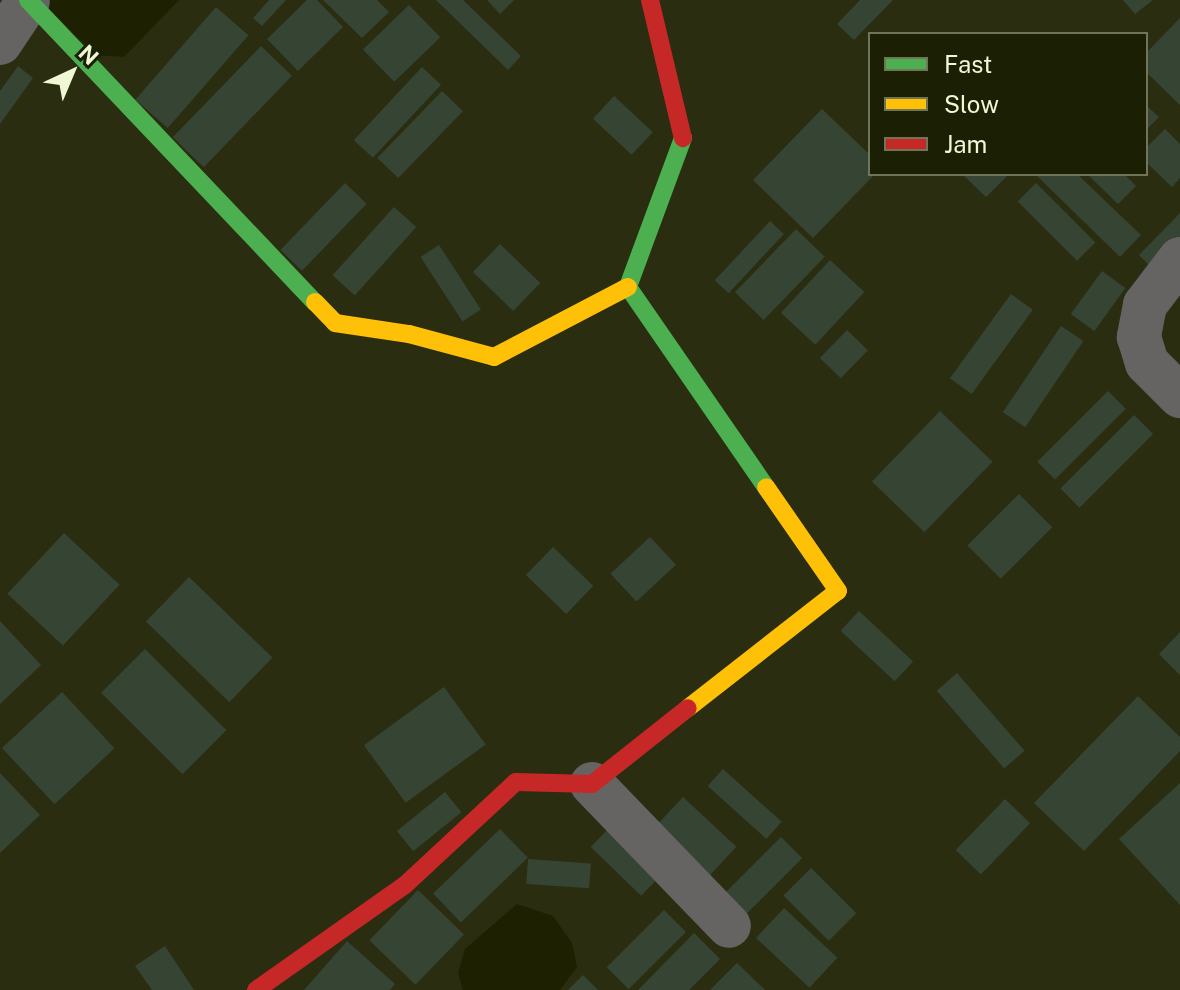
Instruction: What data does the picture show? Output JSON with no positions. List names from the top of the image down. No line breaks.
{"legend":["Fast","Slow","Jam"],"north":"top right"}
